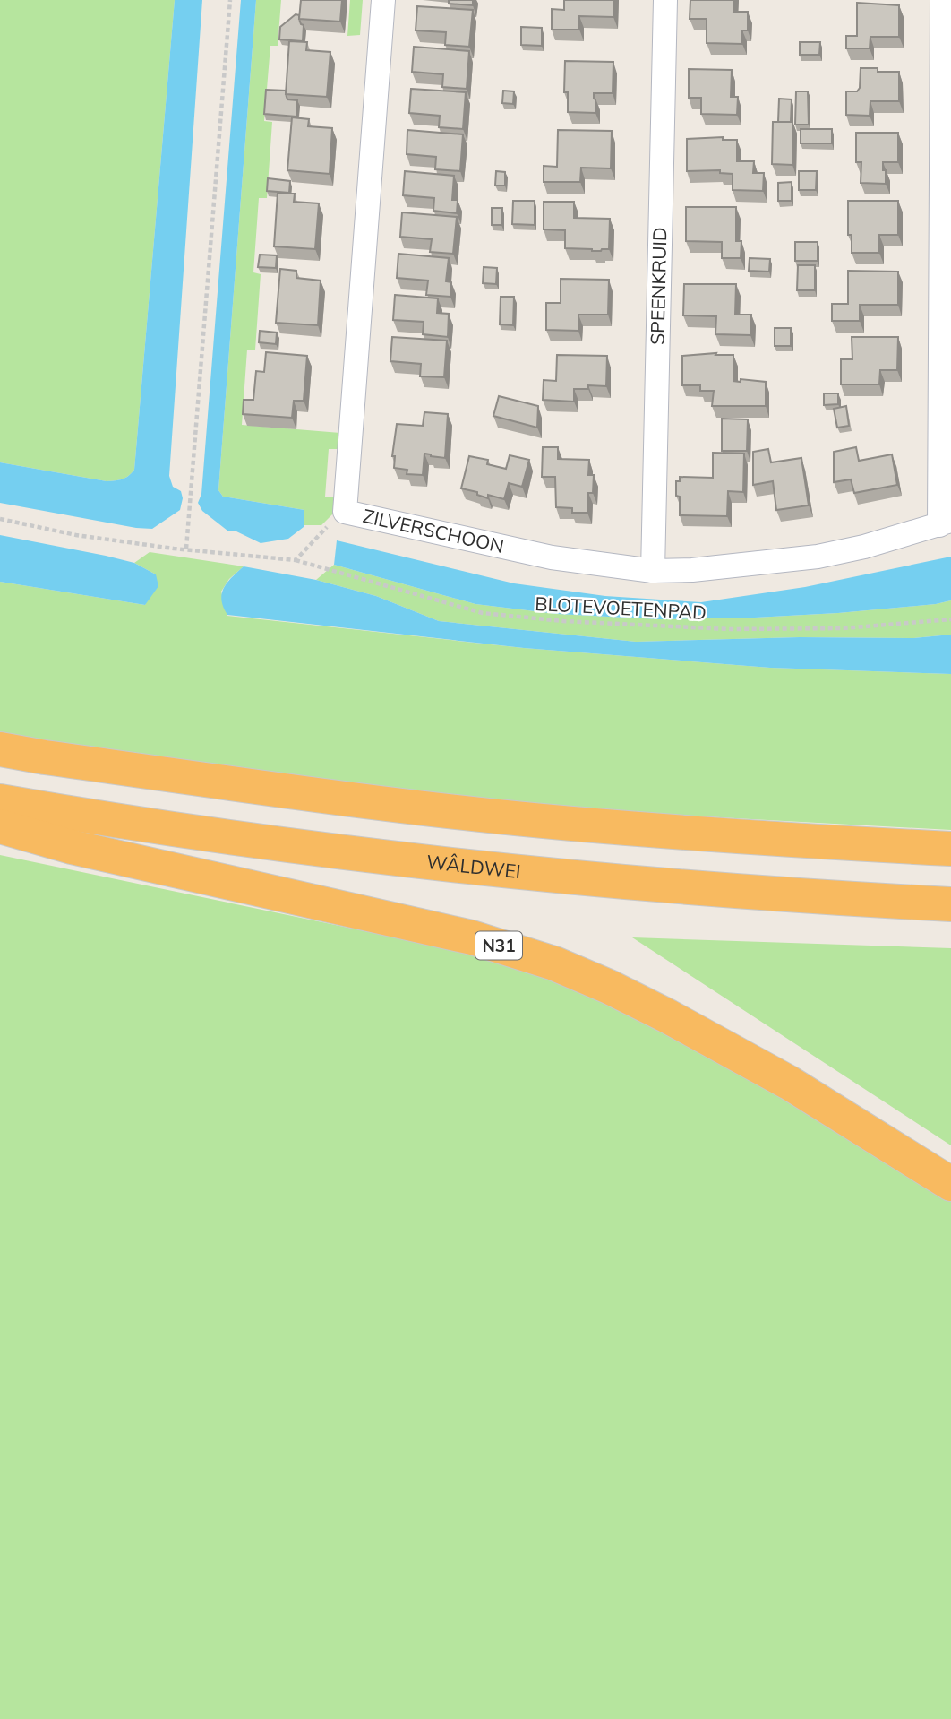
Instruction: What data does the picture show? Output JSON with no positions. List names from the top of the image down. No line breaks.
{"streets":{"highway":["WÂLDWEI","N31"],"street":["SPEENKRUID","ZILVERSCHOON"],"path":["BLOTEVOETENPAD"]},"crossings":[["SPEENKRUID","ZILVERSCHOON"]]}
